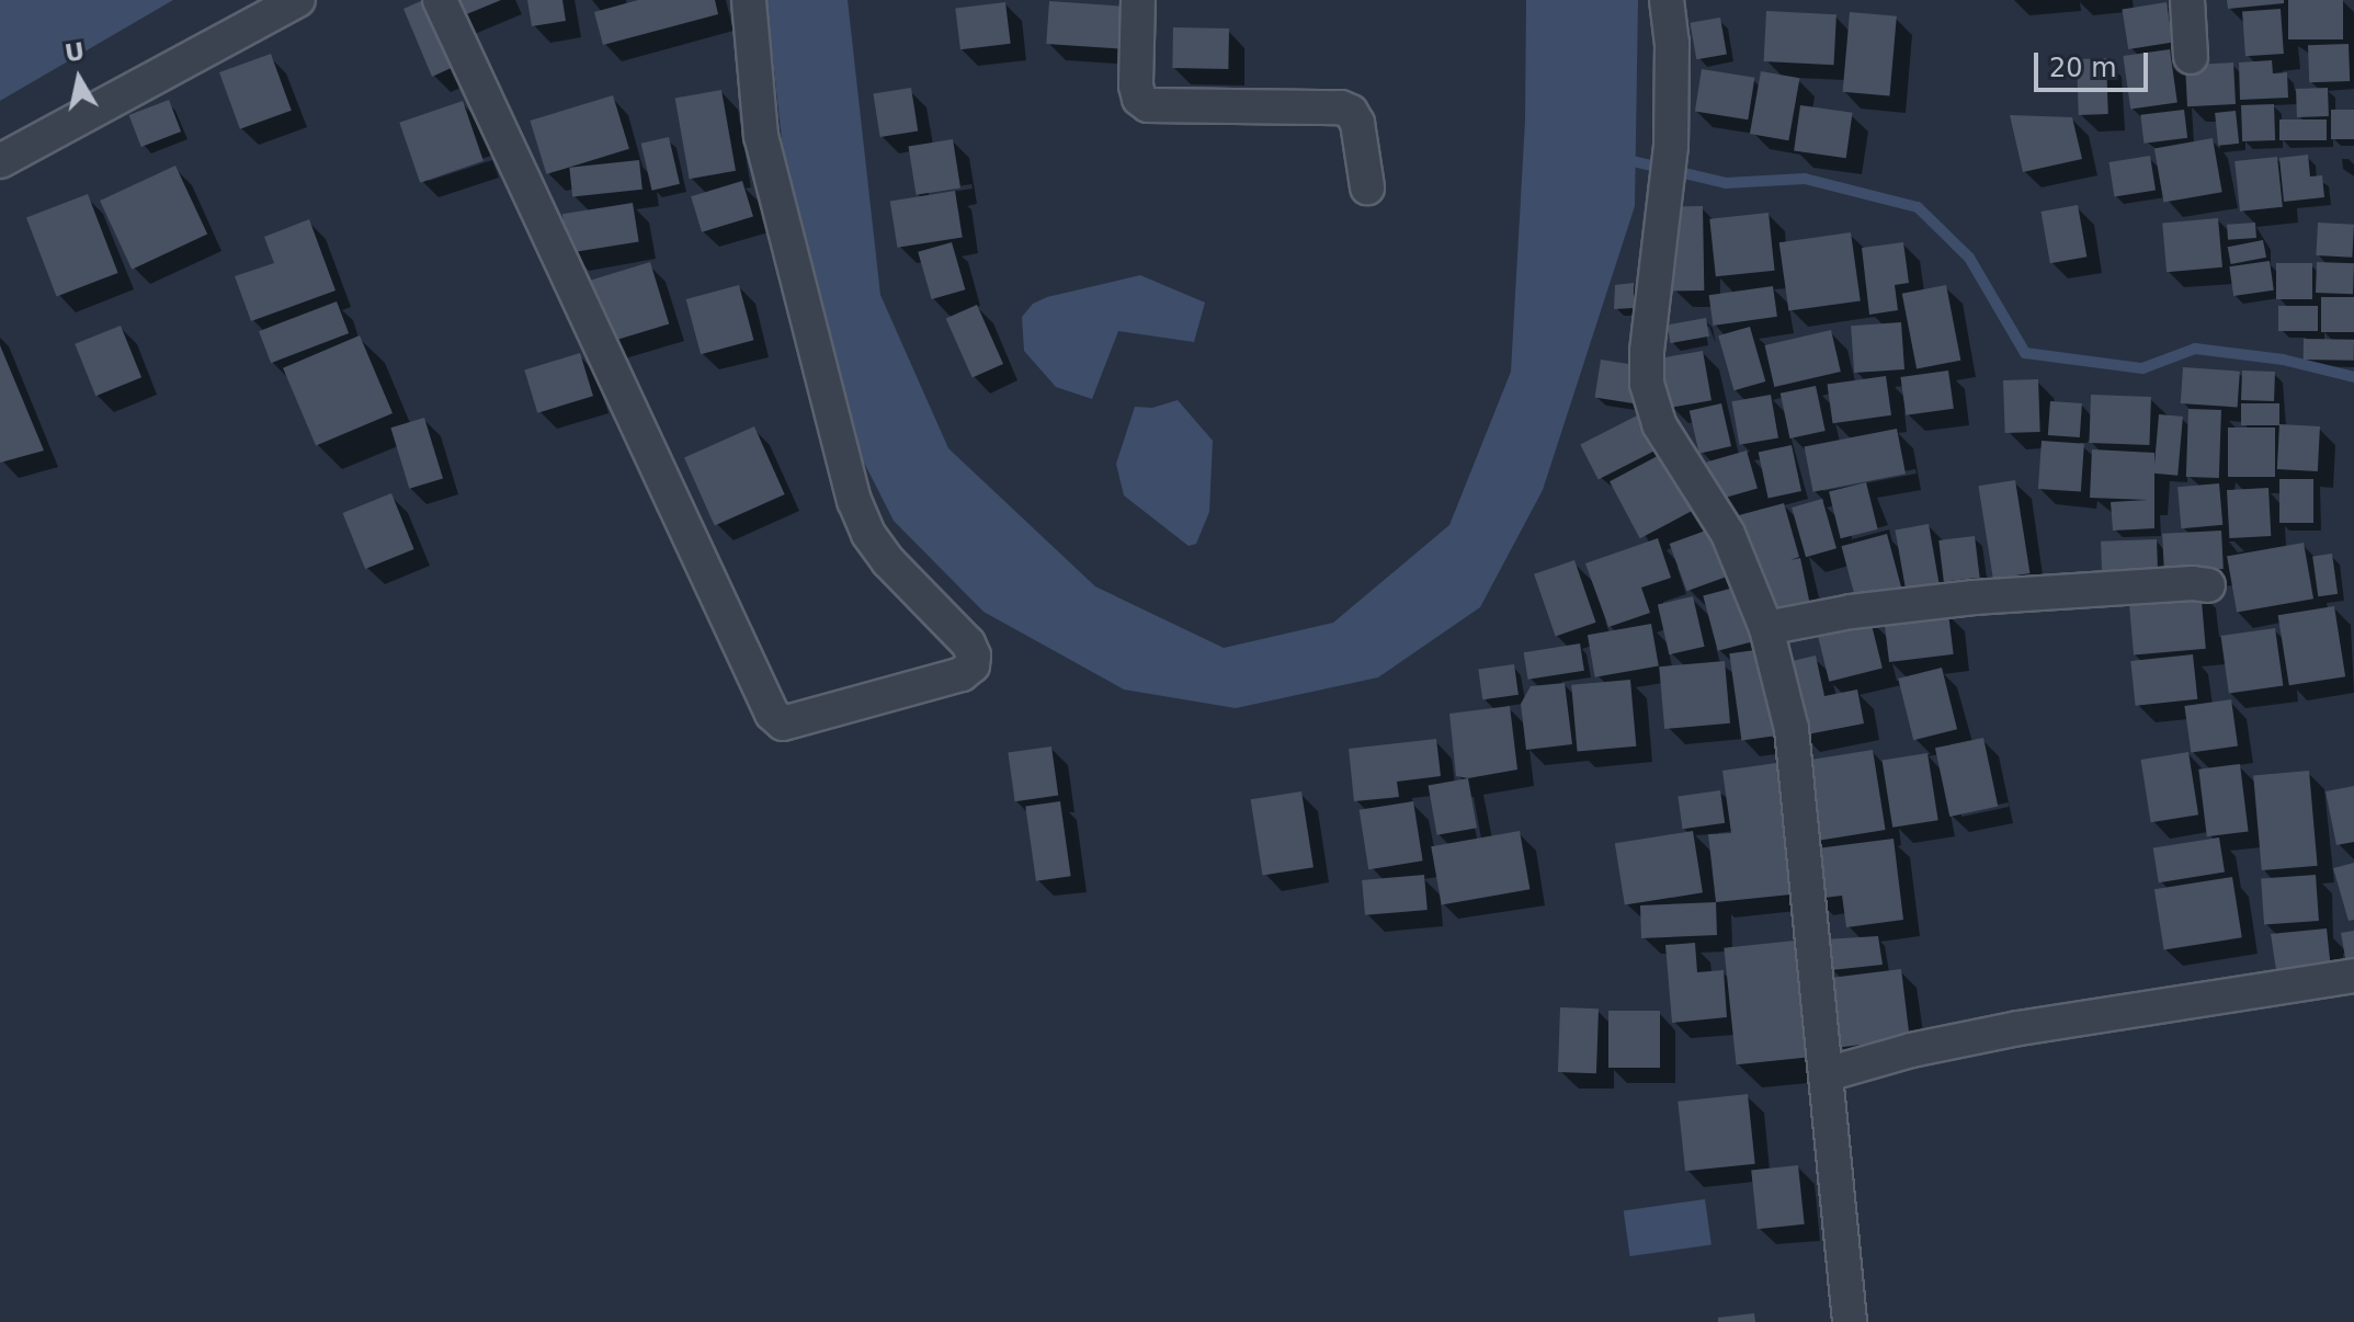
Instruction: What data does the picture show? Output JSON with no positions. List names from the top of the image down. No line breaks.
{"scale_bar":"20 m","north":"top"}
